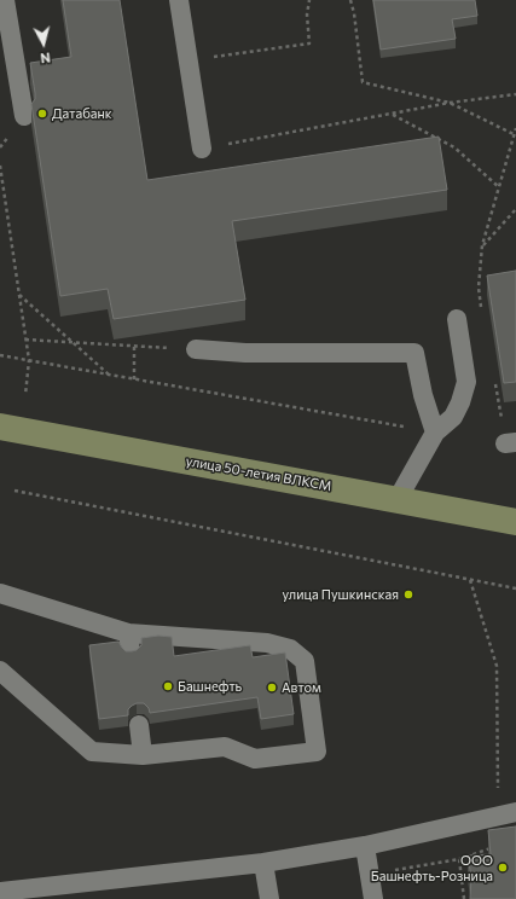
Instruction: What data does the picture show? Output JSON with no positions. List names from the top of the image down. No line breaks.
{"streets":{"main road":["улица 50-летия ВЛКСМ"]},"places":["Датабанк","улица Пушкинская","Башнефть","Автом","ООО Башнефть-Розница"],"north":"bottom"}
